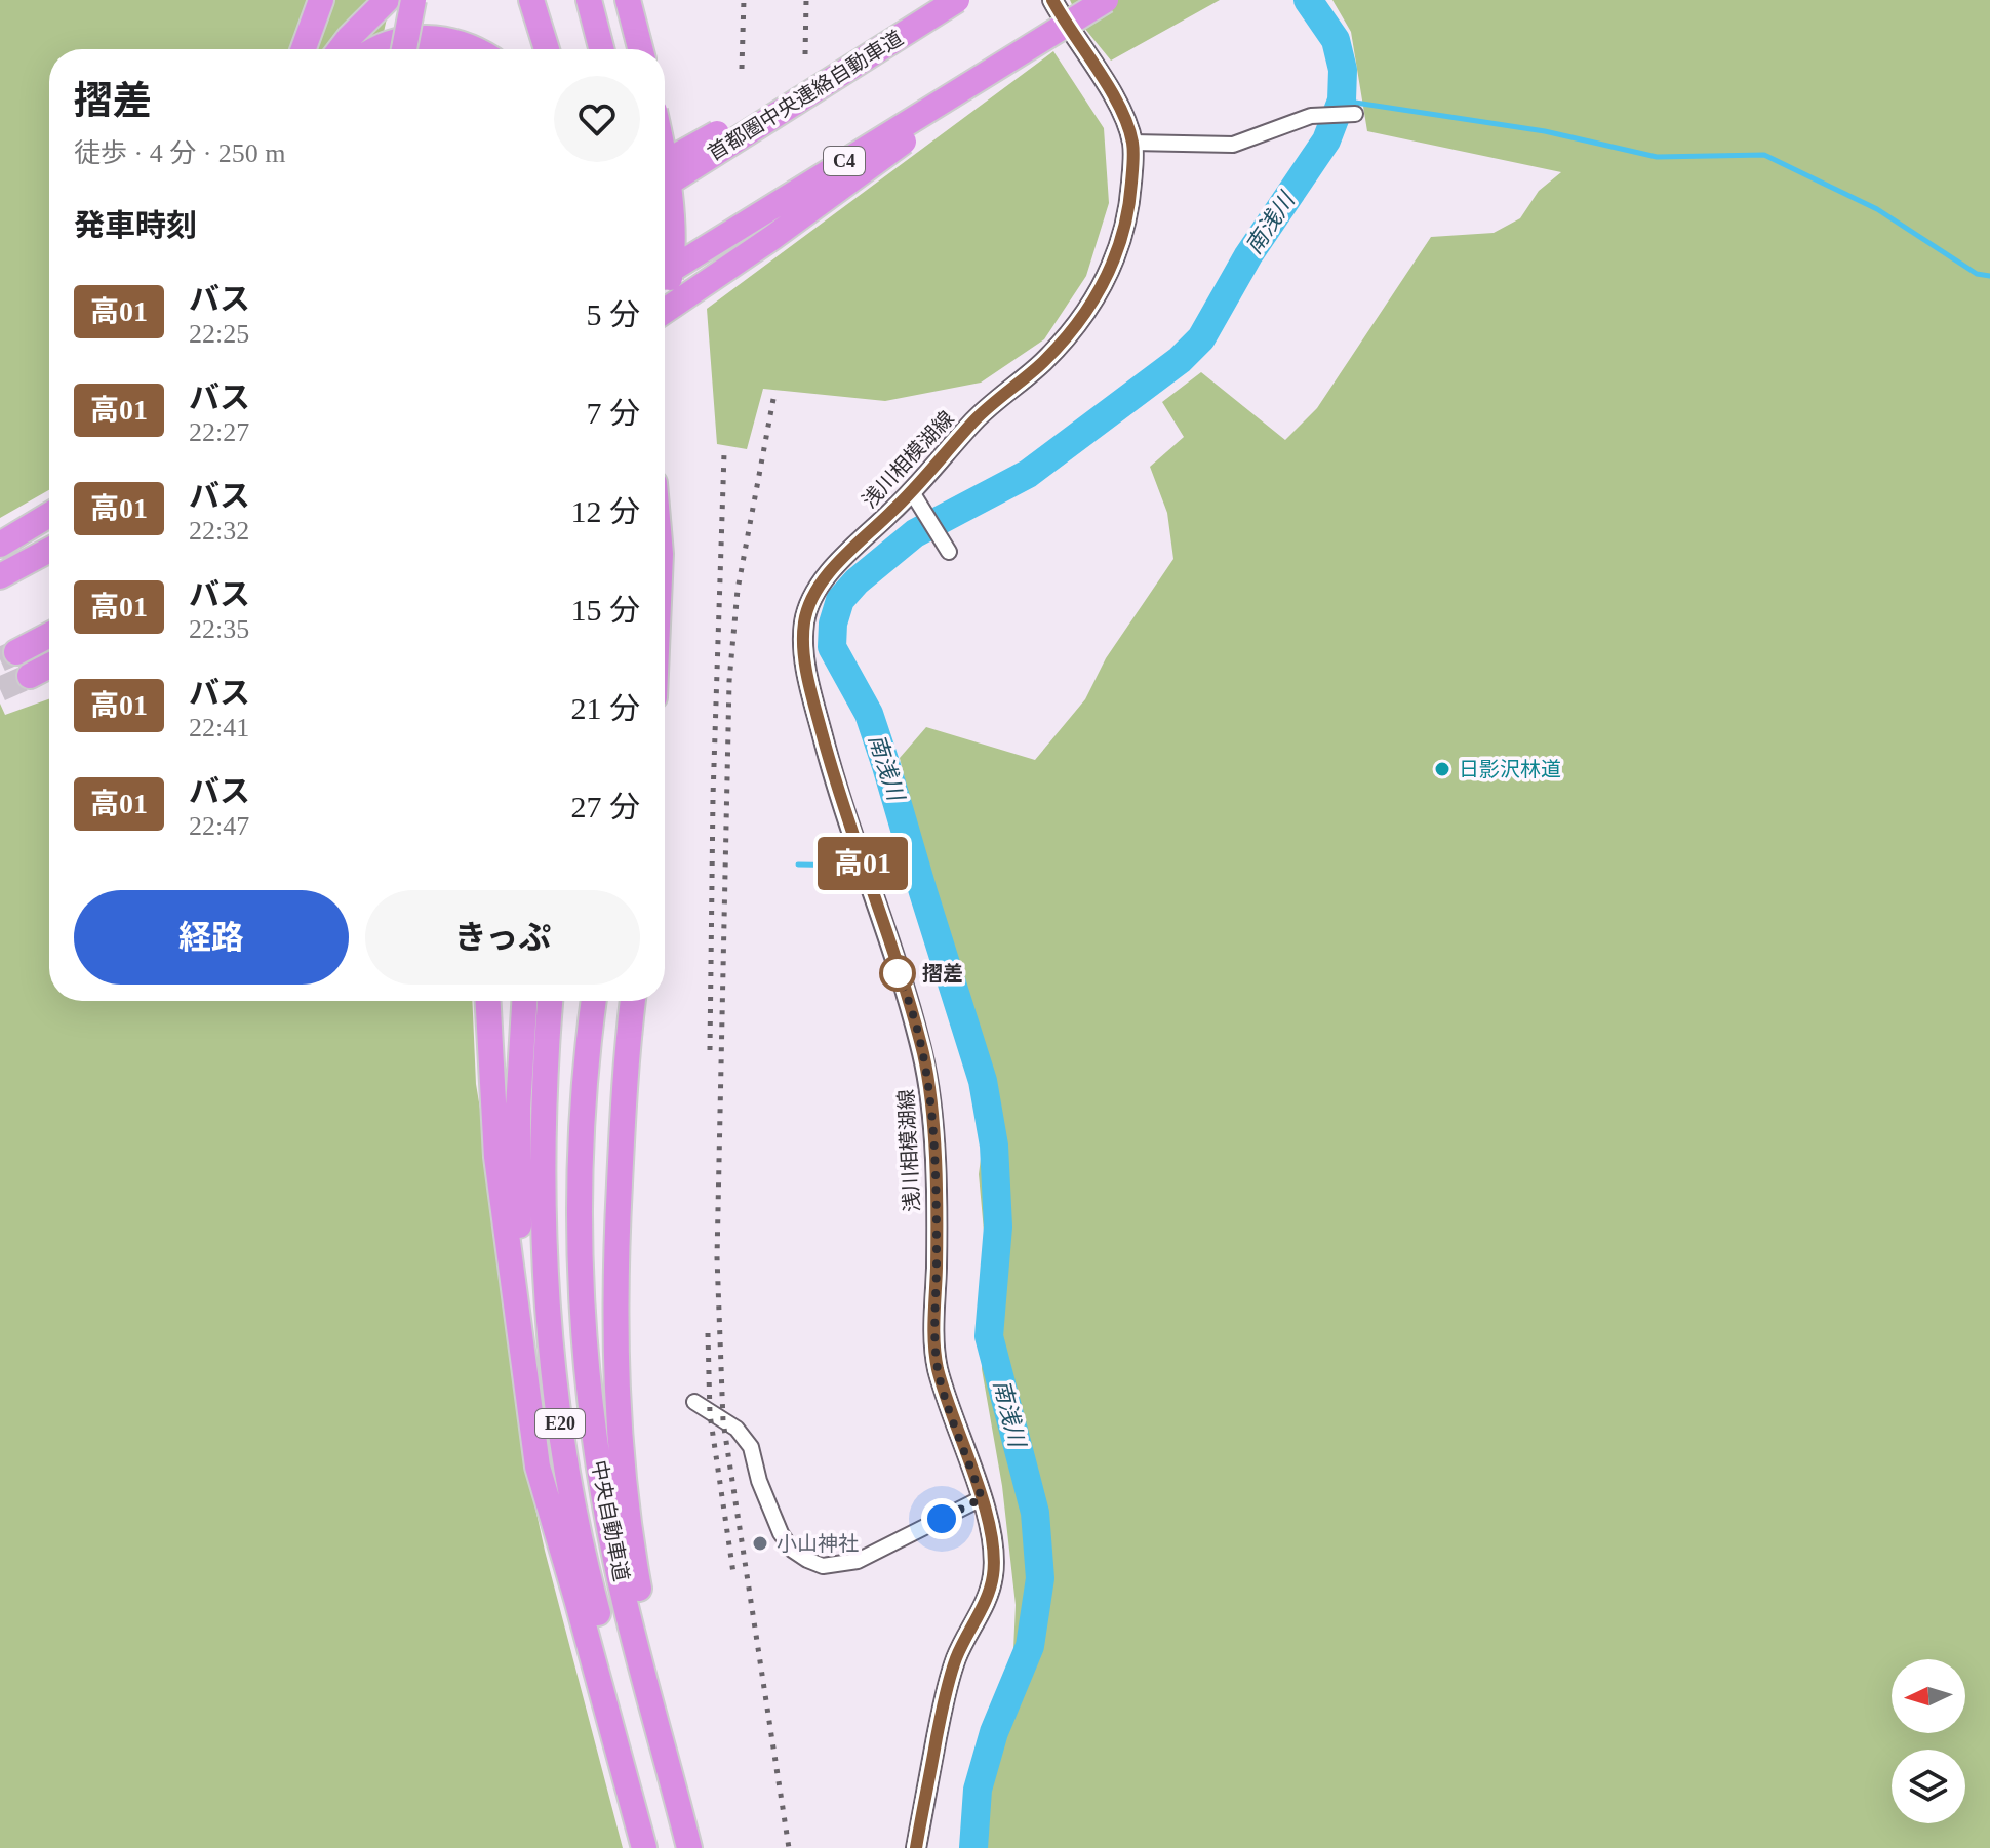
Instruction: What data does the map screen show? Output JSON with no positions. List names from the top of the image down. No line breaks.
{"streets":{"highway":["首都圏中央連絡自動車道","C4","E20","中央自動車道"],"main road":["浅川相模湖線"]},"water":["南浅川"],"places":["日影沢林道","摺差","小山神社"],"lines":["bus line 高01"],"north":"left","page":{"on_map":"高01","heading":[["摺差","徒歩 · 4 分 · 250 m"],"発車時刻"],"list":[{"mark":"高01","name":"バス","note":"22:25","value":"5 分"},{"mark":"高01","name":"バス","note":"22:27","value":"7 分"},{"mark":"高01","name":"バス","note":"22:32","value":"12 分"},{"mark":"高01","name":"バス","note":"22:35","value":"15 分"},{"mark":"高01","name":"バス","note":"22:41","value":"21 分"},{"mark":"高01","name":"バス","note":"22:47","value":"27 分"}],"buttons":["経路","きっぷ"]}}
